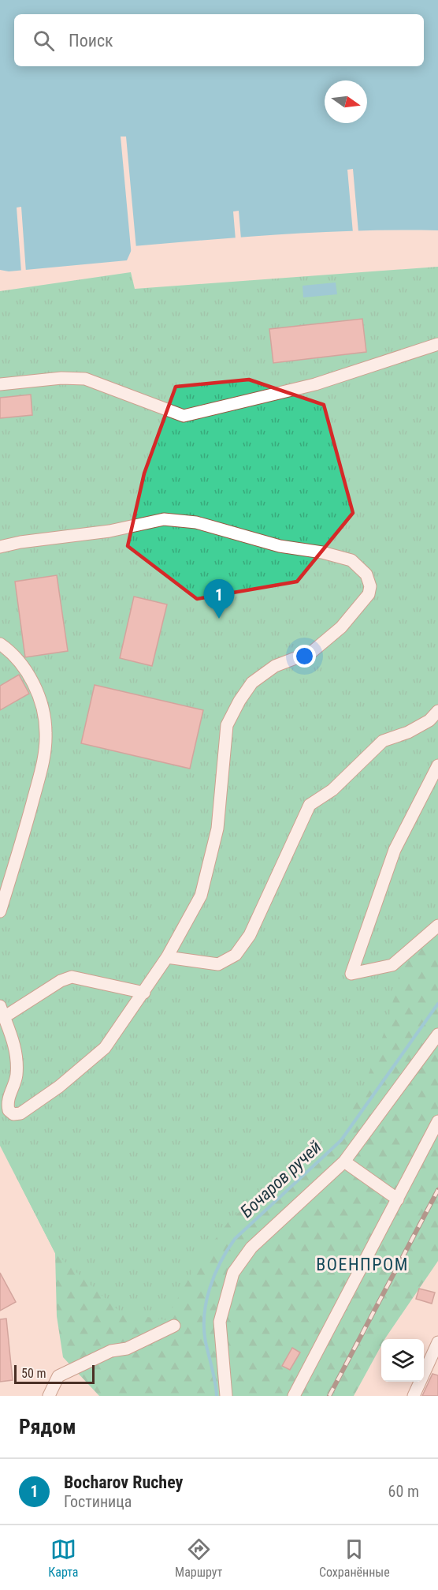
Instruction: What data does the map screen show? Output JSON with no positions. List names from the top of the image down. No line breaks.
{"districts":["ВОЕНПРОМ"],"water":["Бочаров ручей"],"scale_bar":"50 m","north":"right","page":{"search":"Поиск","pins":"1","scale":"50 m","heading":"Рядом","list":[{"mark":"1","name":"Bocharov Ruchey","note":"Гостиница","value":"60 m"}],"nav":["Карта","Маршрут","Сохранённые"]}}
